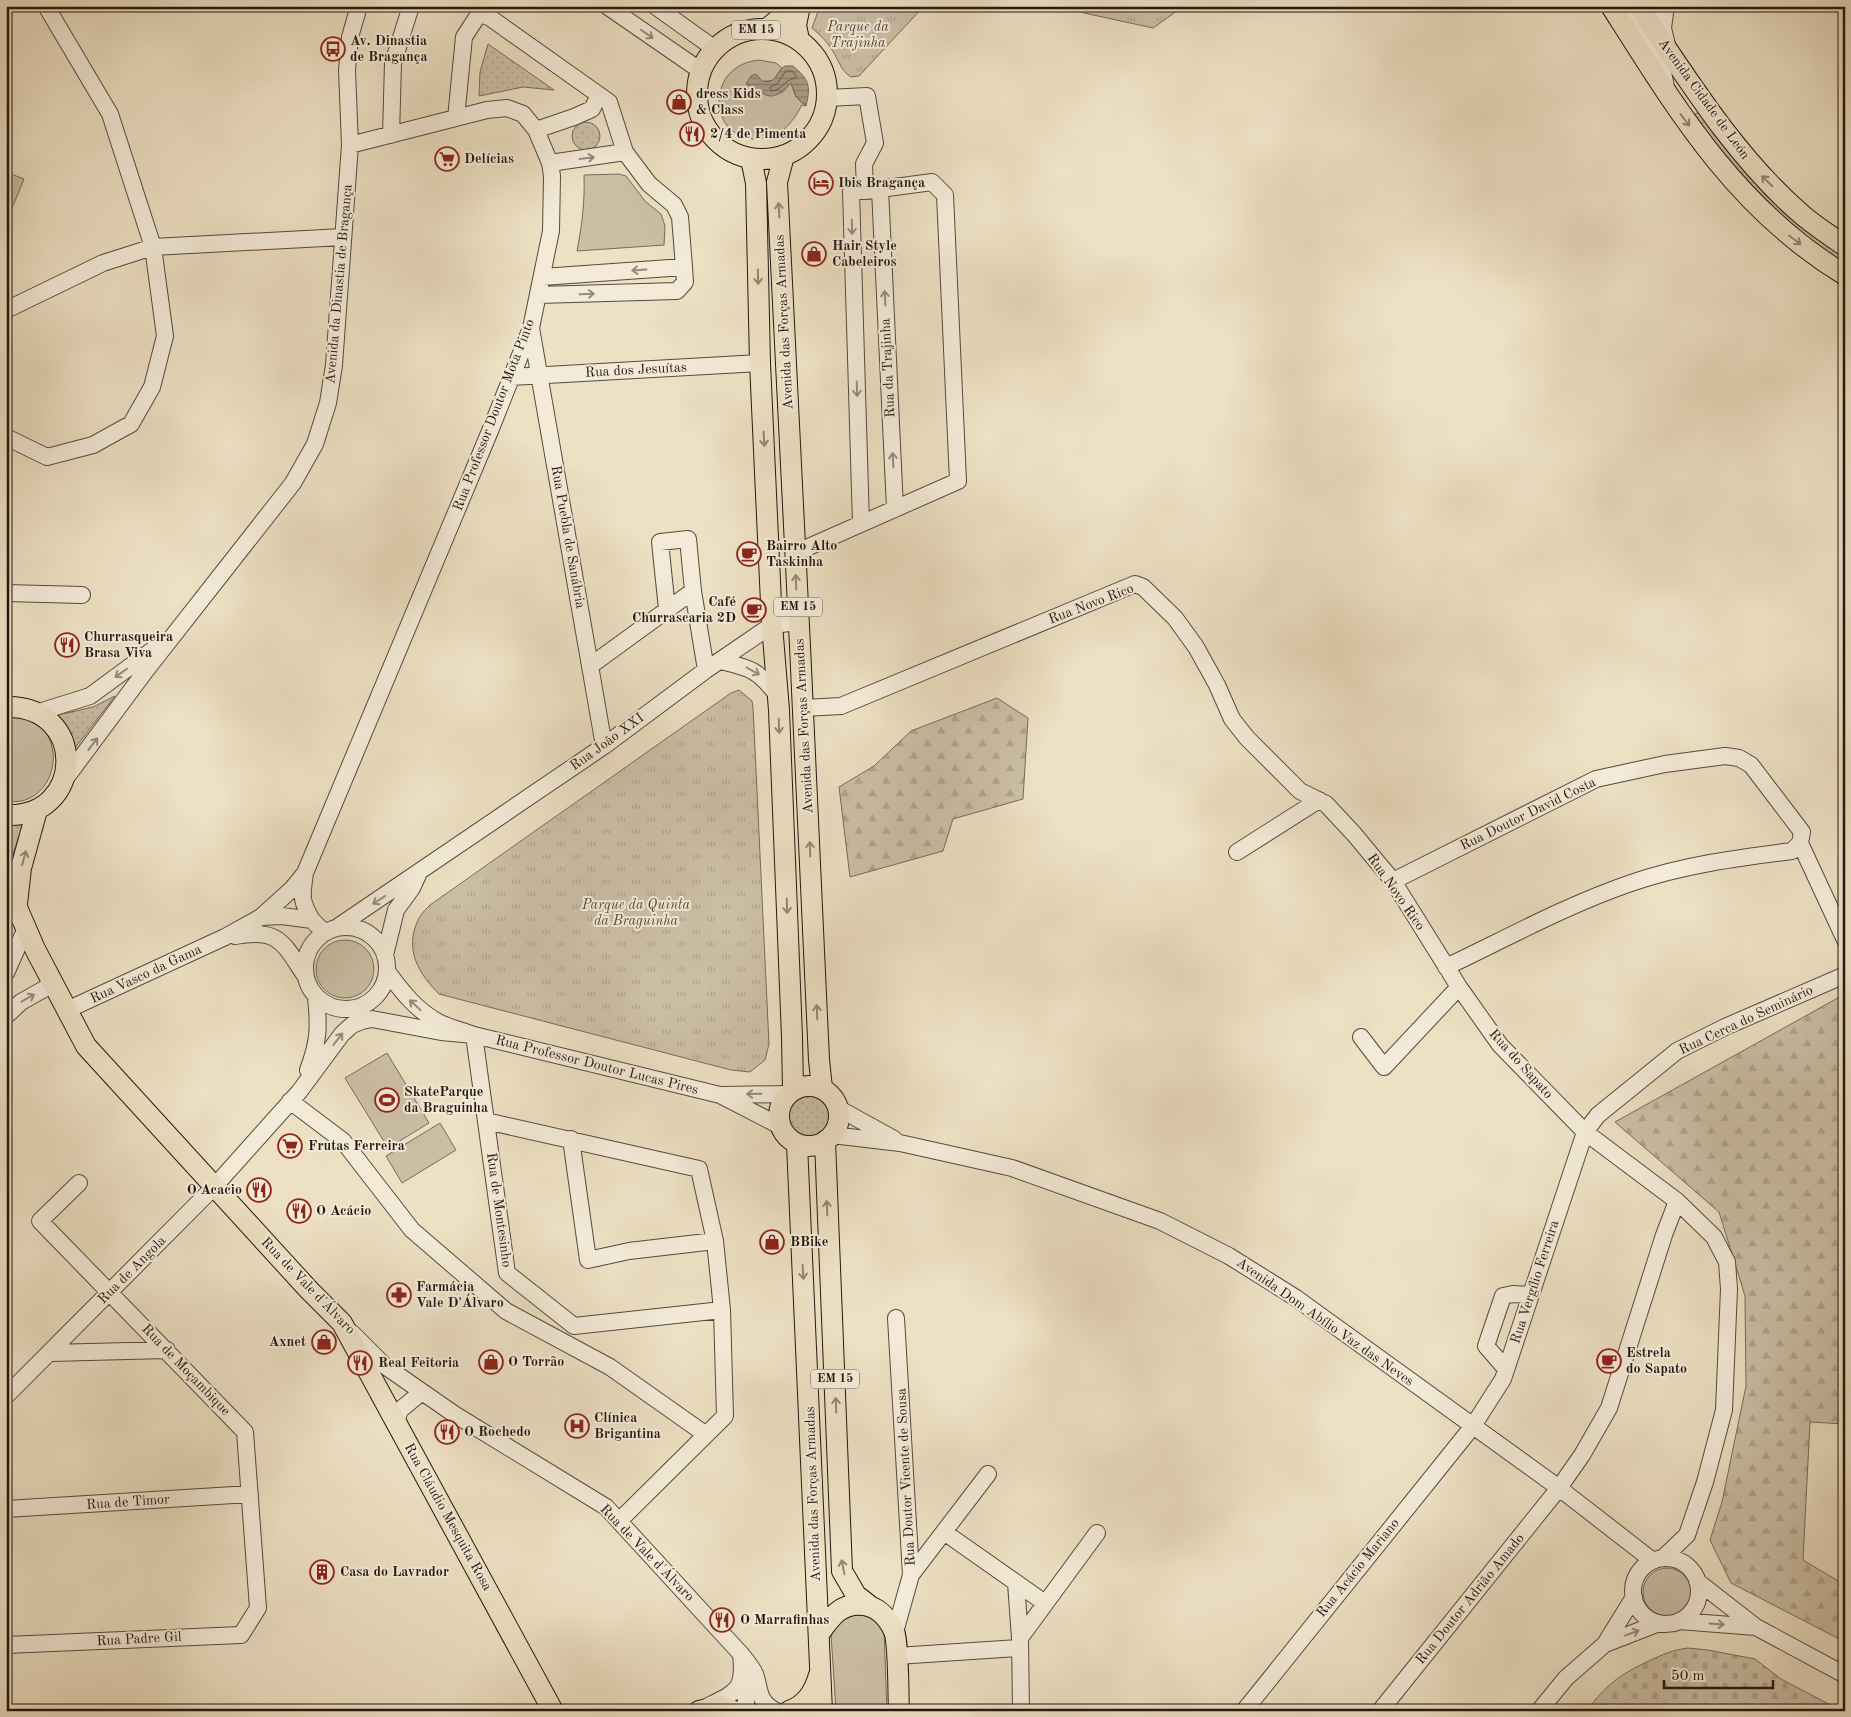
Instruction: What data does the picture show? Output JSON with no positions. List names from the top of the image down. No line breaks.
{"streets":{"main road":["EM 15","Avenida Cidade de León","Avenida das Forças Armadas","Rua de Vale d'Álvaro","Rua Cláudio Mesquita Rosa"],"street":["Avenida da Dinastia de Bragança","Rua da Trajinha","Rua dos Jesuítas","Rua Professor Doutor Mota Pinto","Rua Puebla de Sanábria","Rua Novo Rico","Rua João XXI","Rua Doutor David Costa","Rua Vasco da Gama","Rua Cerca do Seminário","Rua do Sapato","Rua Professor Doutor Lucas Pires","Rua de Montesinho","Rua de Angola","Rua Vergílio Ferreira","Avenida Dom Abílio Vaz das Neves","Rua de Moçambique","Rua Doutor Vicente de Sousa","Rua de Timor","Rua Acácio Mariano","Rua Doutor Adrião Amado","Rua Padre Gil"]},"crossings":[["EM 15","Avenida das Forças Armadas"],["EM 15","Rua da Trajinha"],["Avenida da Dinastia de Bragança","Rua Professor Doutor Mota Pinto"],["Avenida das Forças Armadas","Rua da Trajinha"],["Avenida das Forças Armadas","Rua dos Jesuítas"],["Avenida das Forças Armadas","Rua Novo Rico"],["Avenida das Forças Armadas","Rua João XXI"],["Avenida das Forças Armadas","Rua Professor Doutor Lucas Pires"],["Avenida das Forças Armadas","Rua Doutor Vicente de Sousa"],["Rua dos Jesuítas","Rua Professor Doutor Mota Pinto"],["Rua dos Jesuítas","Rua Puebla de Sanábria"],["Rua Professor Doutor Mota Pinto","Rua Puebla de Sanábria"],["Rua Professor Doutor Mota Pinto","Rua Vasco da Gama"],["Rua Puebla de Sanábria","Rua João XXI"],["Rua Novo Rico","Rua Doutor David Costa"],["Rua Novo Rico","Rua do Sapato"],["Rua João XXI","Rua Vasco da Gama"],["Rua João XXI","Rua Professor Doutor Lucas Pires"],["Rua Vasco da Gama","Rua Professor Doutor Lucas Pires"],["Rua Vasco da Gama","Rua de Vale d'Álvaro"],["Rua Cerca do Seminário","Rua do Sapato"],["Rua Cerca do Seminário","Rua Vergílio Ferreira"],["Rua do Sapato","Rua Vergílio Ferreira"],["Rua do Sapato","Rua Doutor Adrião Amado"],["Rua Professor Doutor Lucas Pires","Rua de Montesinho"],["Rua de Angola","Rua de Vale d'Álvaro"],["Rua de Angola","Rua de Moçambique"],["Rua Vergílio Ferreira","Avenida Dom Abílio Vaz das Neves"],["Rua Vergílio Ferreira","Rua Acácio Mariano"],["Rua de Vale d'Álvaro","Rua Cláudio Mesquita Rosa"],["Avenida Dom Abílio Vaz das Neves","Rua Acácio Mariano"],["Avenida Dom Abílio Vaz das Neves","Rua Doutor Adrião Amado"],["Rua de Moçambique","Rua de Timor"],["Rua de Moçambique","Rua Padre Gil"]],"parks":["Parque da Trajinha","Parque da Quinta da Braguinha"],"places":{"bus stop":["Av. Dinastia de Bragança"],"shop":["dress Kids & Class","Hair Style Cabeleiros","BBike","Axnet","O Torrão"],"restaurant":["2/4 de Pimenta","Churrasqueira Brasa Viva","O Acacio","O Acácio","Real Feitoria","O Rochedo","O Marrafinhas"],"supermarket":["Delícias","Frutas Ferreira"],"hotel":["Ibis Bragança"],"cafe":["Bairro Alto Taskinha","Café Churrascaria 2D","Estrela do Sapato"],"sports":["SkateParque da Braguinha"],"pharmacy":["Farmácia Vale D'Álvaro"],"hospital":["Clínica Brigantina"],"building":["Casa do Lavrador"]},"scale_bar":"50 m"}
